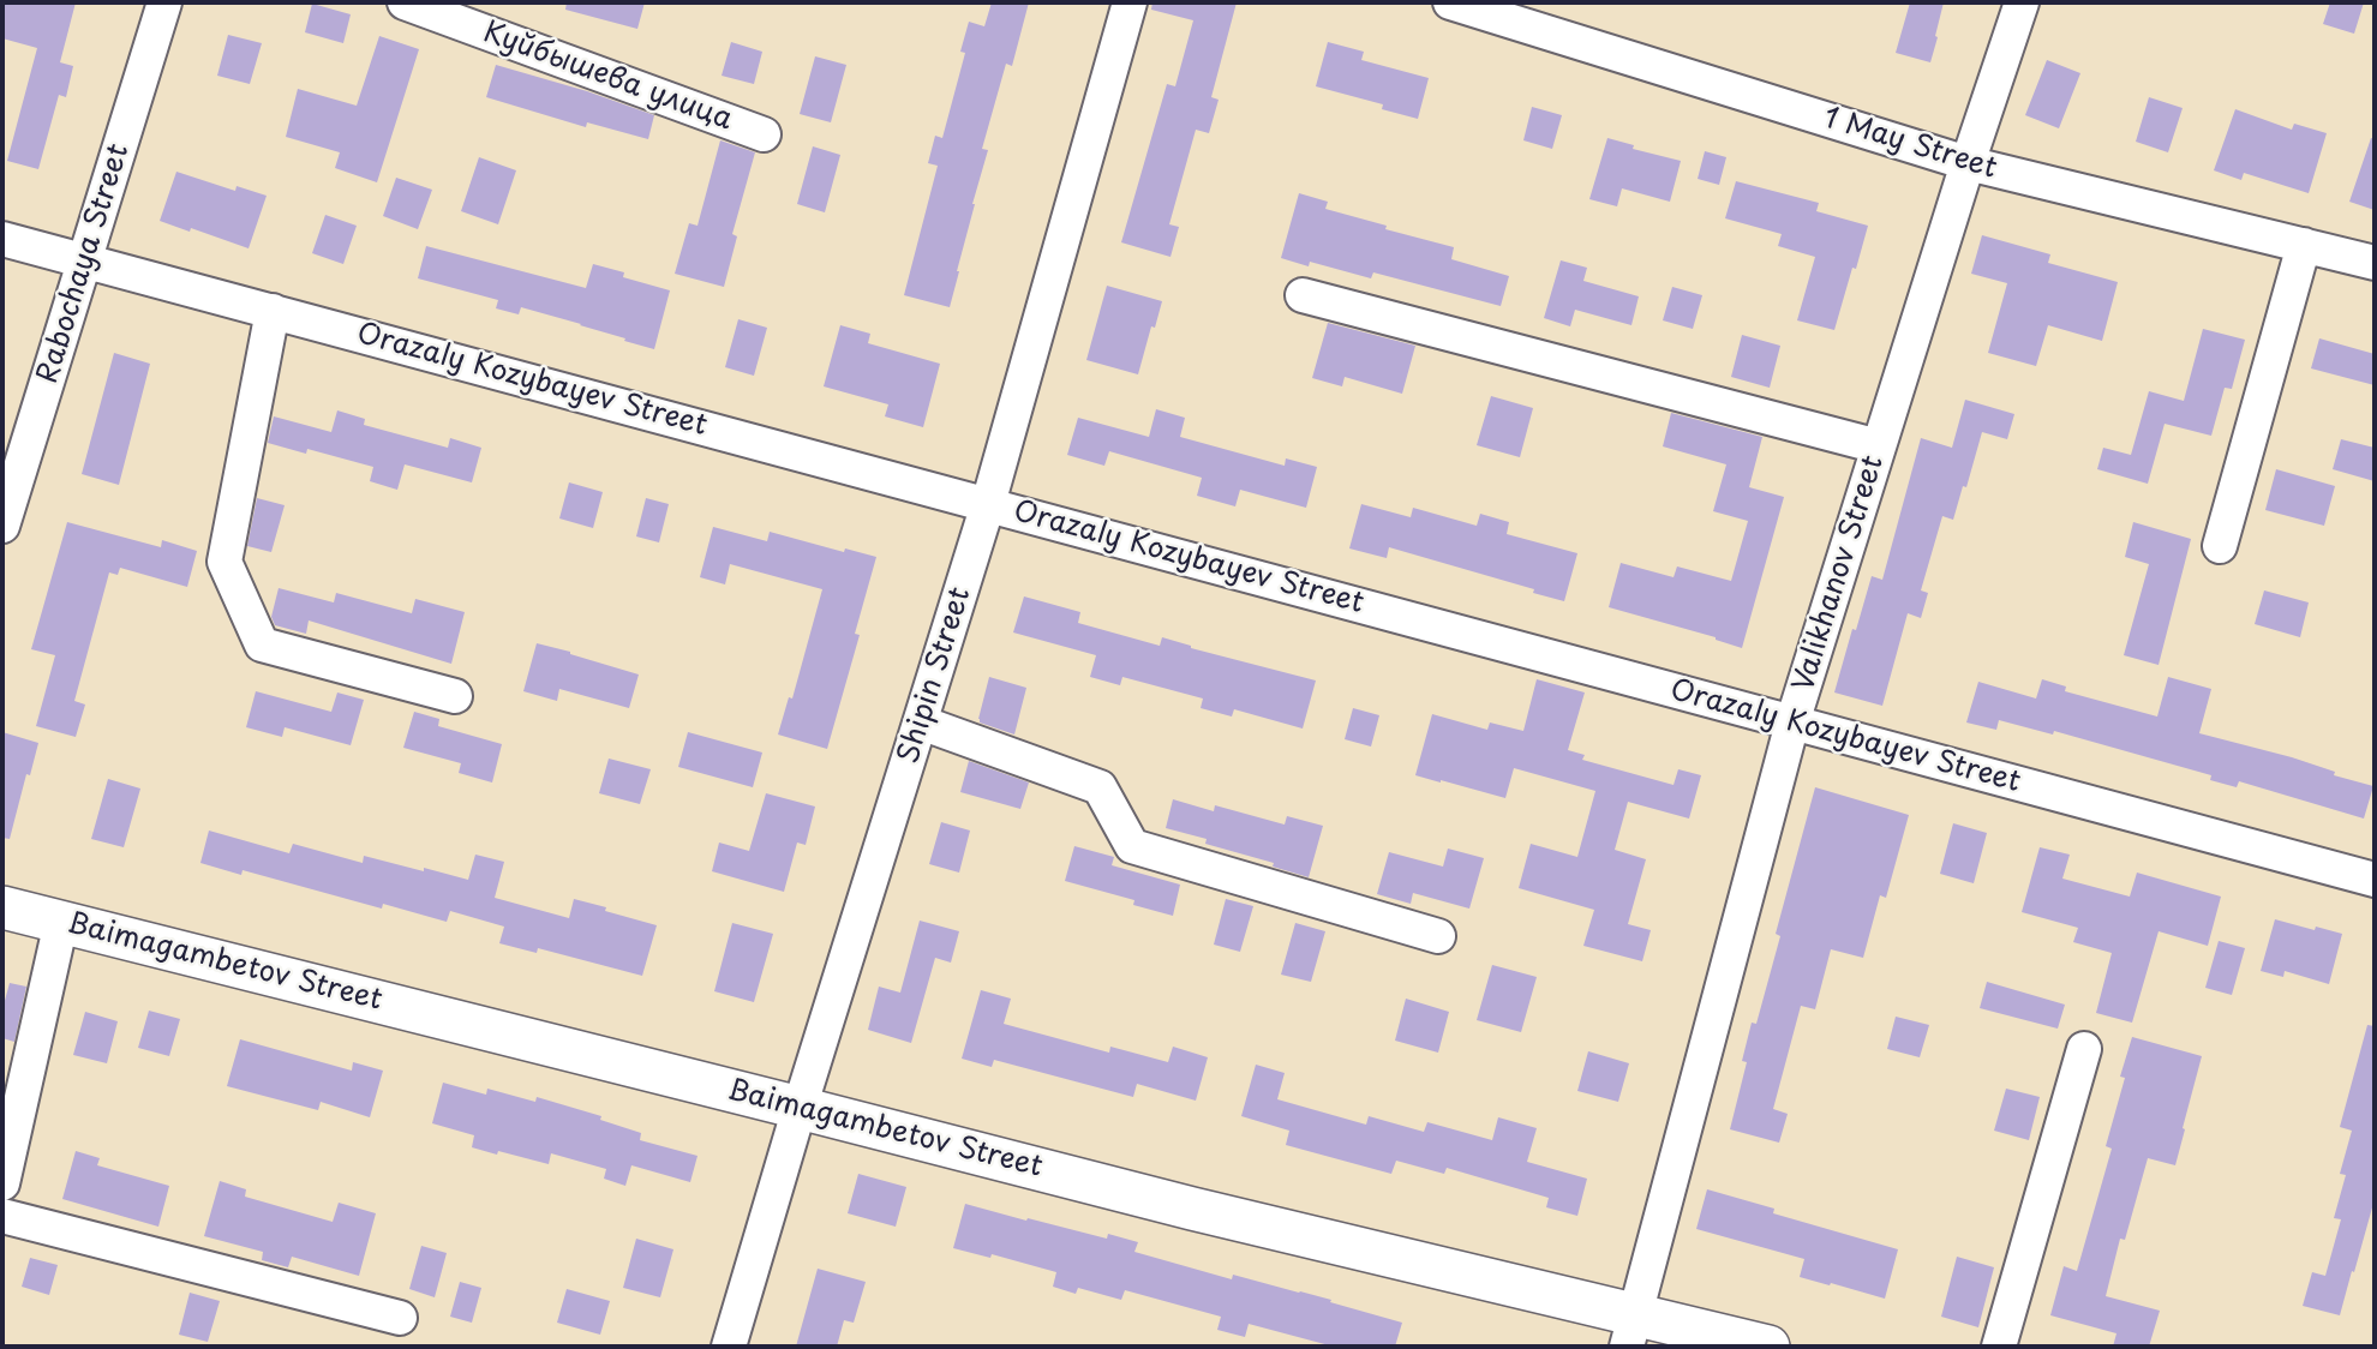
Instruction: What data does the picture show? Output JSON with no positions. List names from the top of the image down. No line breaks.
{"streets":{"main road":["Baimagambetov Street"],"street":["Куйбышева улица","1 May Street","Rabochaya Street","Orazaly Kozybayev Street","Valikhanov Street","Shipin Street"]},"crossings":[["1 May Street","Valikhanov Street"],["Rabochaya Street","Orazaly Kozybayev Street"],["Orazaly Kozybayev Street","Valikhanov Street"],["Orazaly Kozybayev Street","Shipin Street"],["Valikhanov Street","Baimagambetov Street"],["Shipin Street","Baimagambetov Street"]]}
